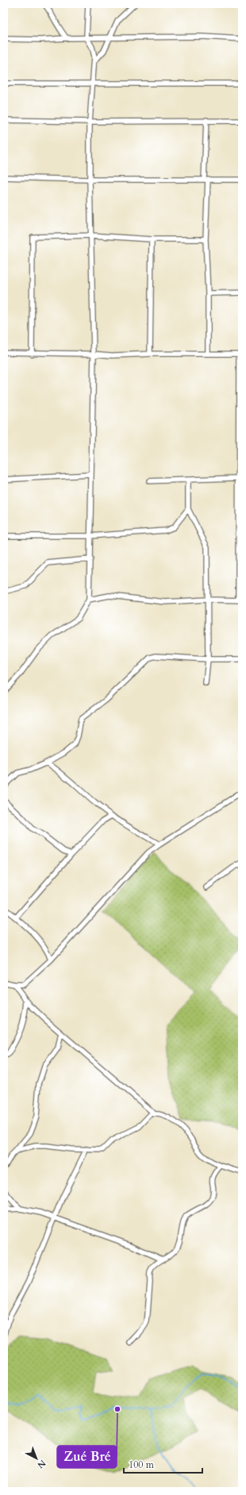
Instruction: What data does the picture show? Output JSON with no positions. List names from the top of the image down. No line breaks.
{"places":["Zué Bré"],"scale_bar":"100 m","north":"bottom right"}
